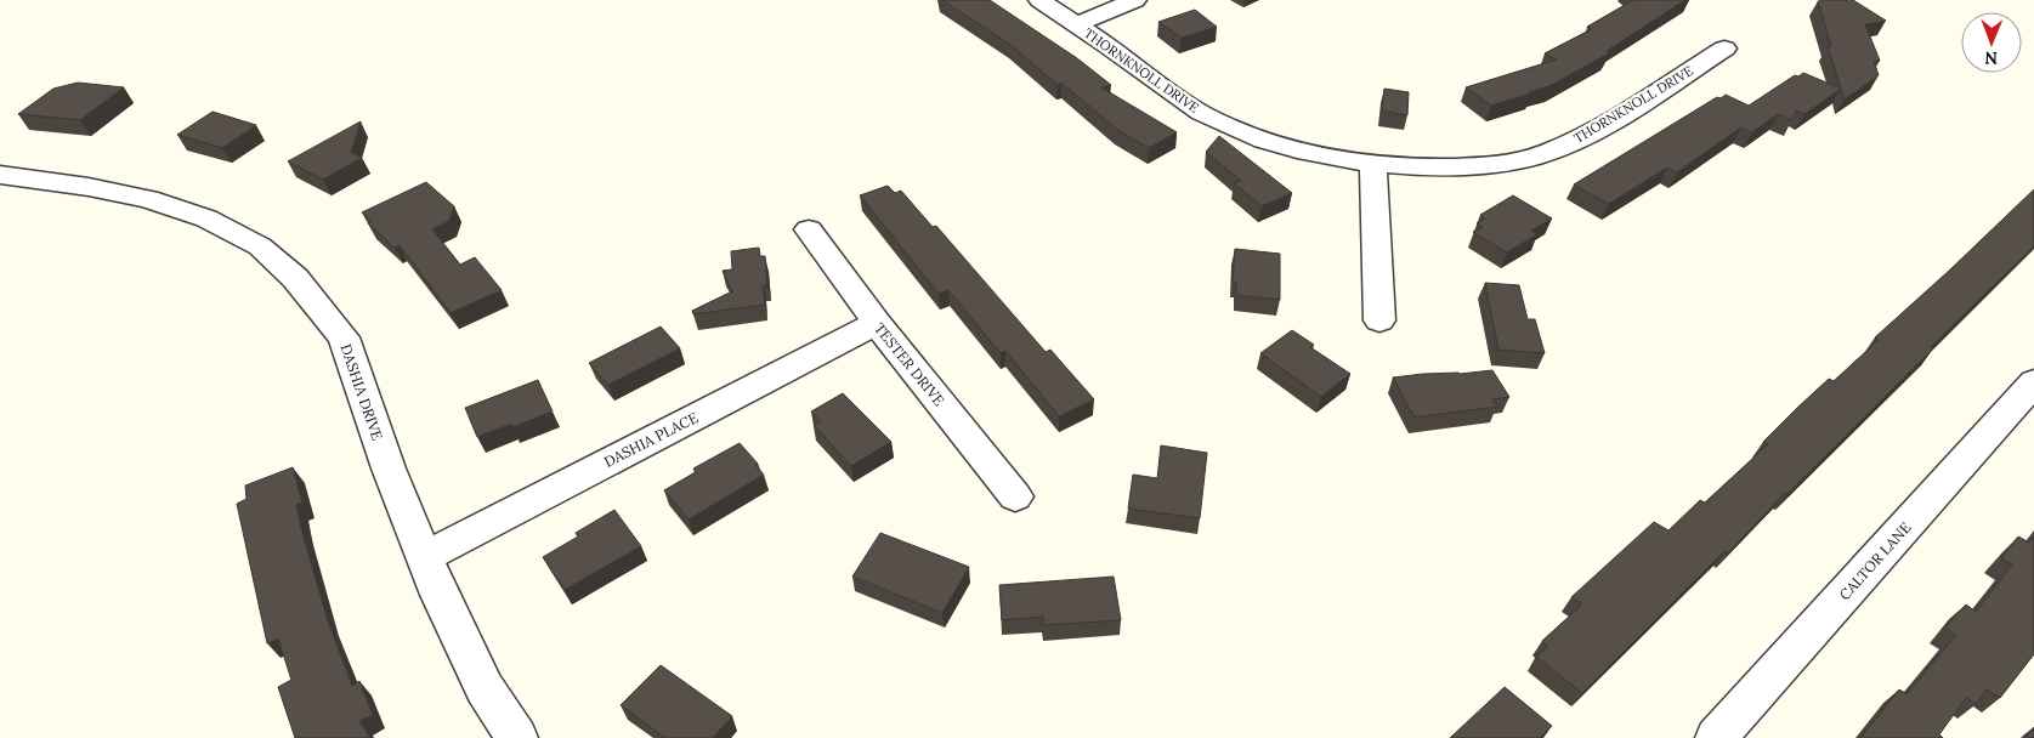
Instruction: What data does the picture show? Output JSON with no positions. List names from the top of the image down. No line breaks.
{"streets":{"street":["THORNKNOLL DRIVE","TESTER DRIVE","DASHIA DRIVE","DASHIA PLACE","CALTOR LANE"]},"crossings":[["TESTER DRIVE","DASHIA PLACE"],["DASHIA DRIVE","DASHIA PLACE"]],"north":"bottom"}
